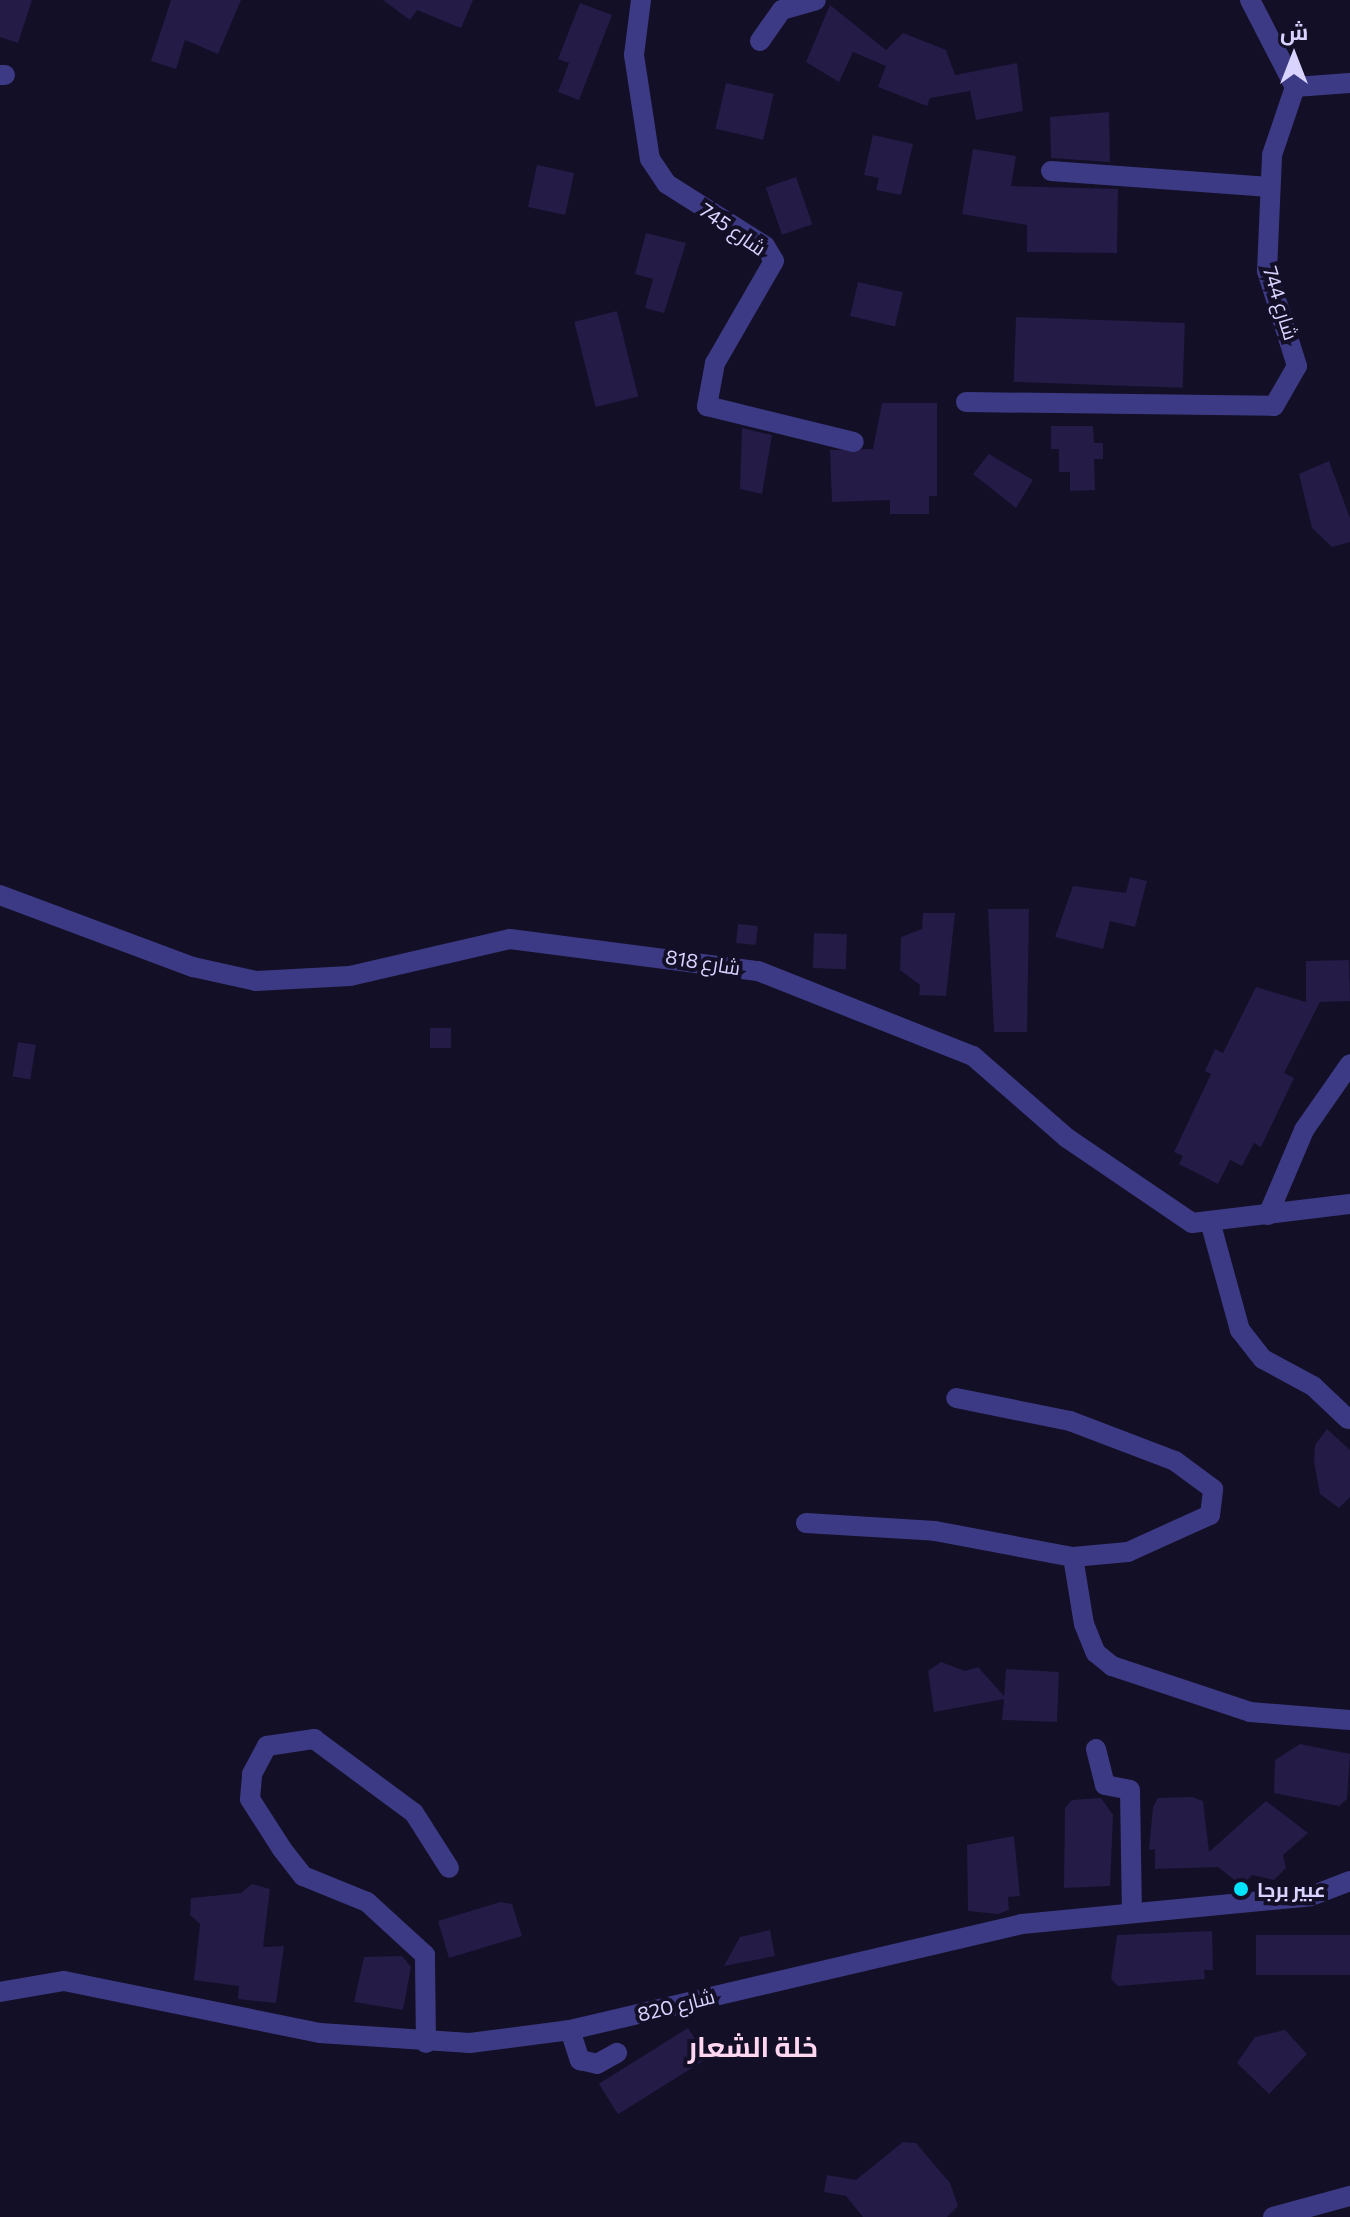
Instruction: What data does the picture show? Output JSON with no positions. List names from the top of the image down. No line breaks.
{"streets":{"street":["شارع 745","شارع 744","شارع 818","شارع 820"]},"districts":["خلة الشعار"],"places":["عبير برجا"],"north":"top"}
